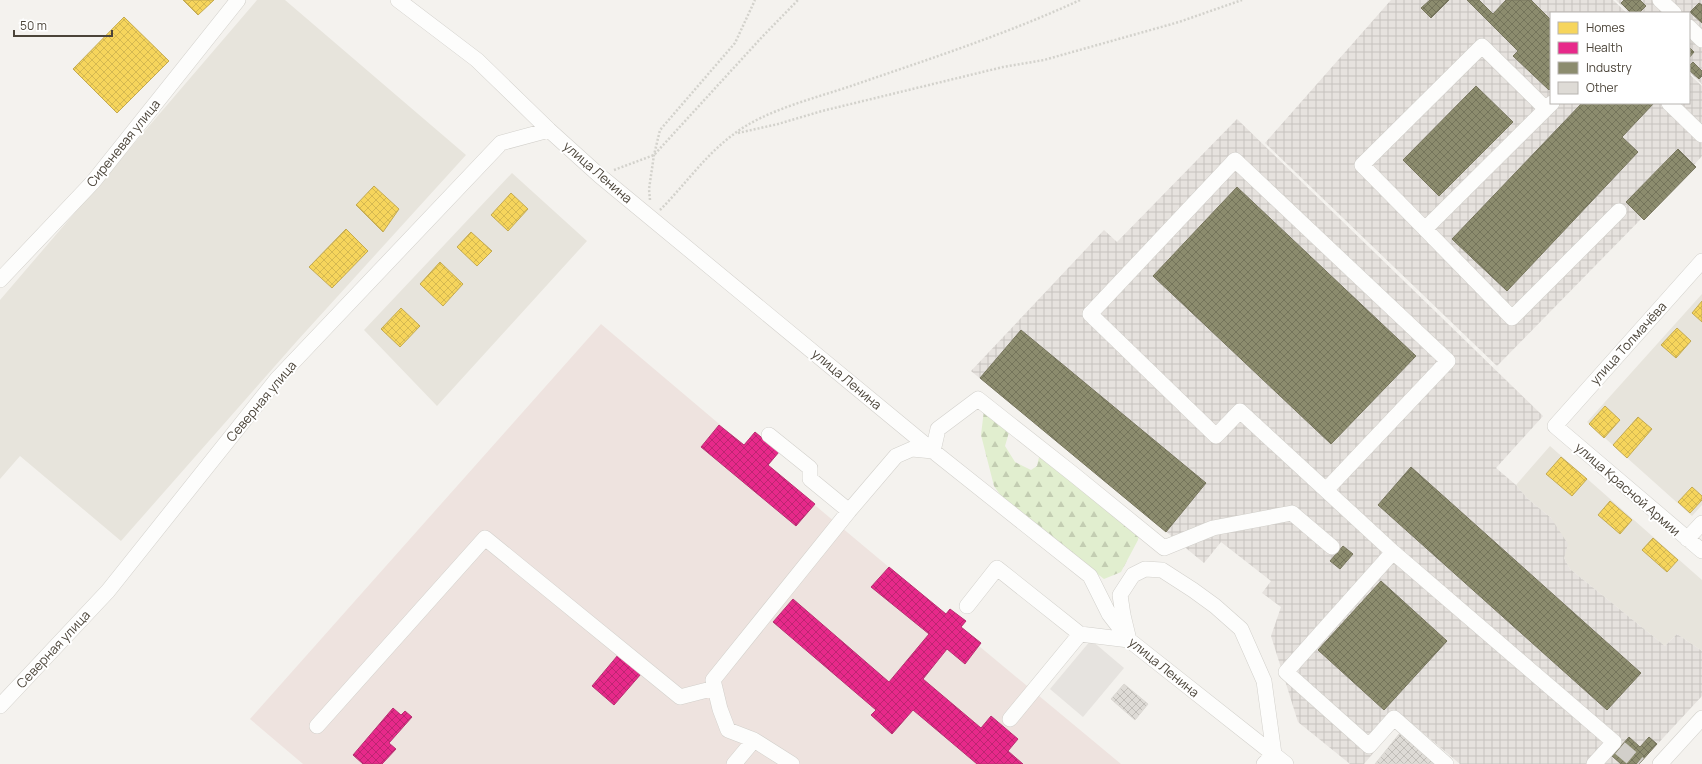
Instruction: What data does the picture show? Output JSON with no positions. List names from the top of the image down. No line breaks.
{"streets":{"street":["Сиреневая улица","улица Ленина","улица Толмачёва","Северная улица","улица Красной Армии"]},"crossings":[["улица Ленина","Северная улица"],["улица Толмачёва","улица Красной Армии"]],"legend":["Homes","Health","Industry","Other"],"scale_bar":"50 m"}
